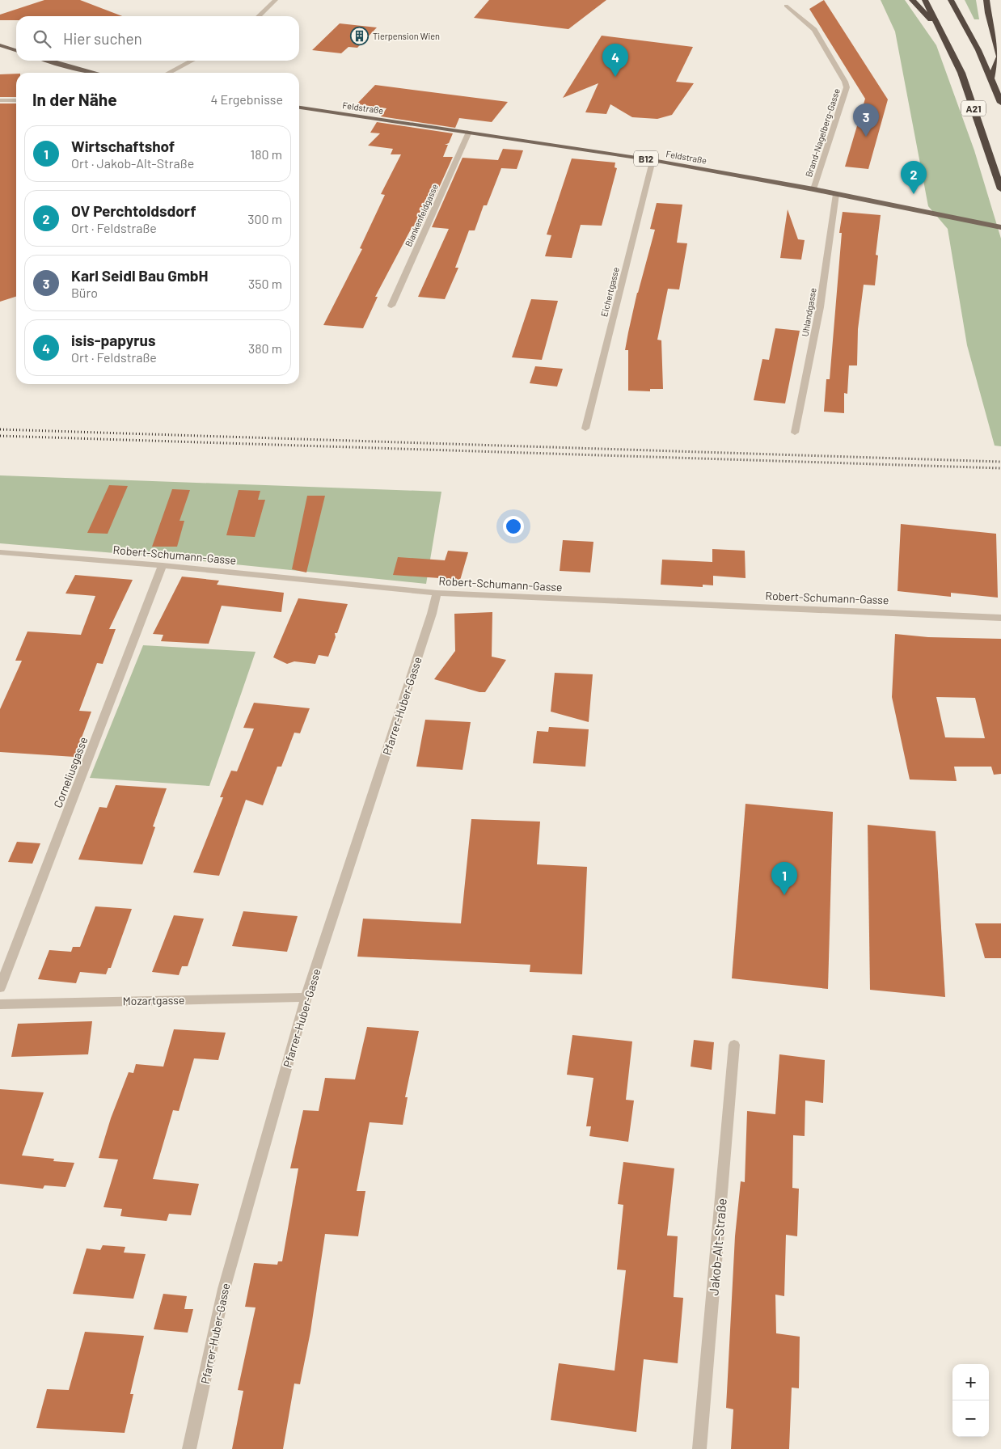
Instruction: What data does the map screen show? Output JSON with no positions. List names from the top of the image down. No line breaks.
{"streets":{"highway":["A21"],"main road":["Feldstraße","B12"],"street":["Brand-Nagelberg-Gasse","Blankenfeldgasse","Eichertgasse","Uhlandgasse","Robert-Schumann-Gasse","Pfarrer-Huber-Gasse","Corneliusgasse","Mozartgasse","Jakob-Alt-Straße"]},"crossings":[["Feldstraße","Brand-Nagelberg-Gasse"],["Feldstraße","Blankenfeldgasse"],["Feldstraße","Eichertgasse"],["Feldstraße","Uhlandgasse"],["Robert-Schumann-Gasse","Pfarrer-Huber-Gasse"],["Robert-Schumann-Gasse","Corneliusgasse"],["Pfarrer-Huber-Gasse","Mozartgasse"]],"places":{"building":["Tierpension Wien"]},"page":{"search":"Hier suchen","pins":["4","3","2","1"],"heading":["In der Nähe","4 Ergebnisse"],"list":[{"mark":"1","name":"Wirtschaftshof","note":"Ort · Jakob-Alt-Straße","value":"180 m"},{"mark":"2","name":"OV Perchtoldsdorf","note":"Ort · Feldstraße","value":"300 m"},{"mark":"3","name":"Karl Seidl Bau GmbH","note":"Büro","value":"350 m"},{"mark":"4","name":"isis-papyrus","note":"Ort · Feldstraße","value":"380 m"}],"map_buttons":["+","−"]}}
